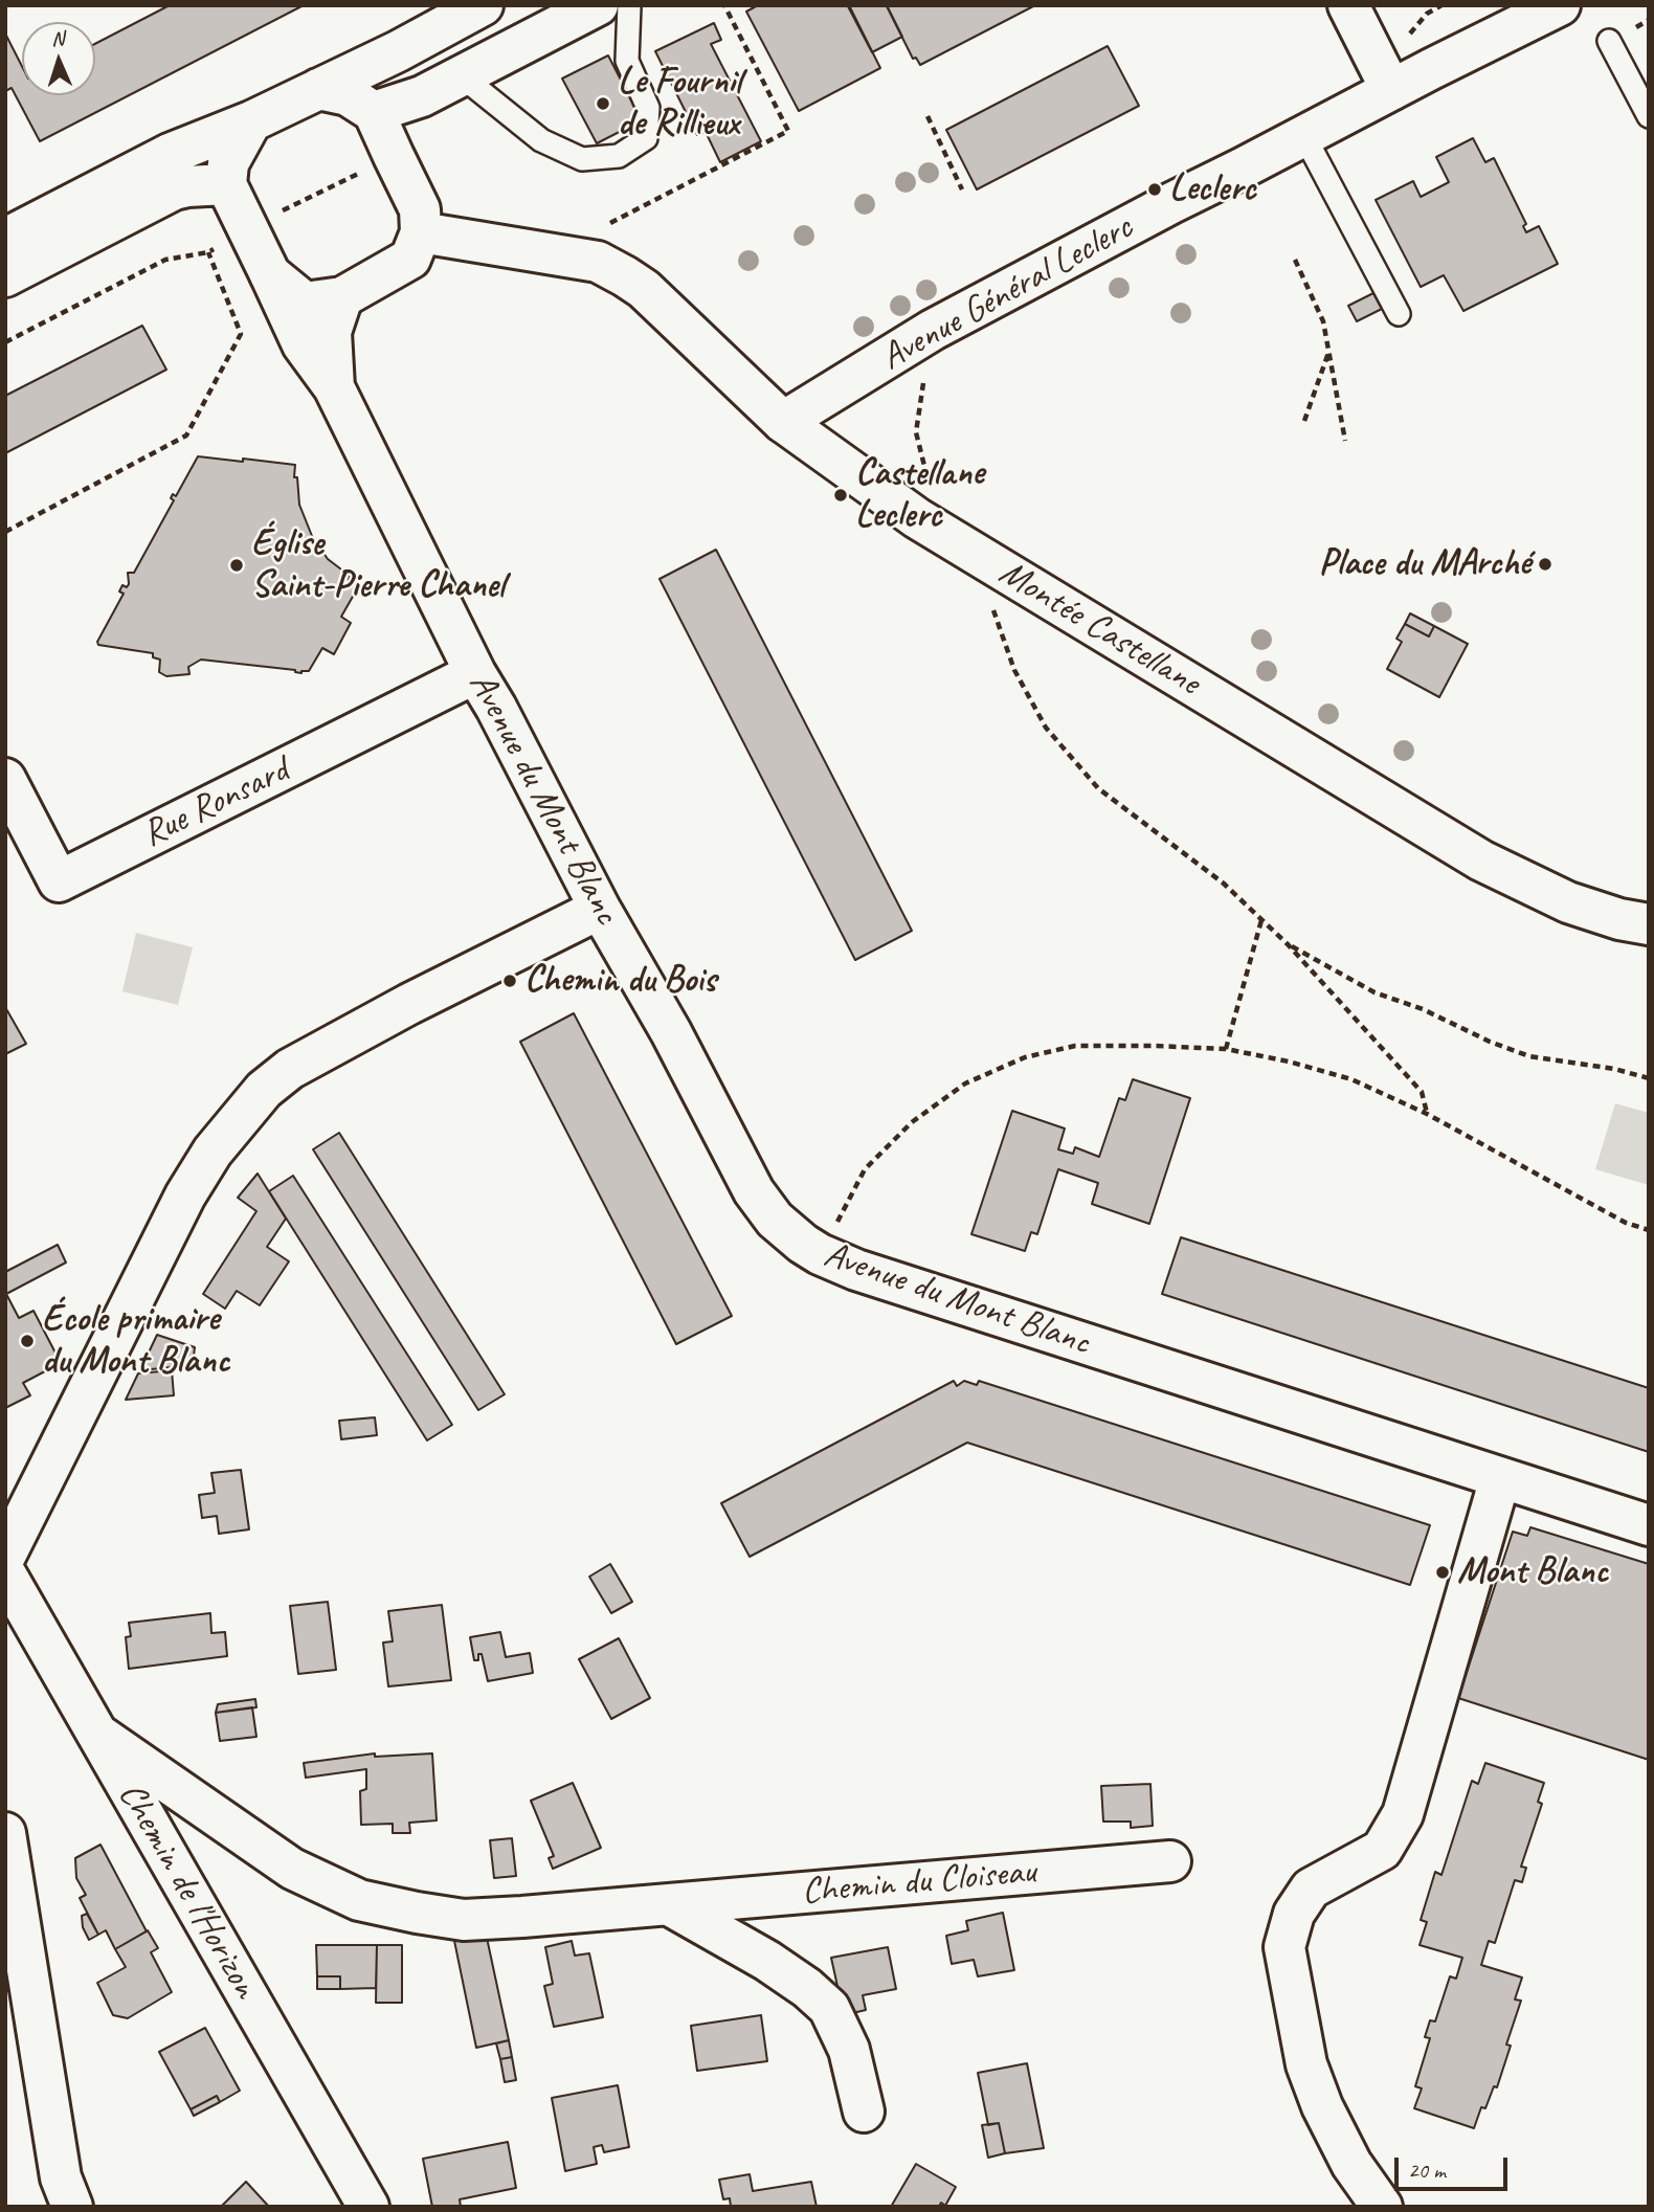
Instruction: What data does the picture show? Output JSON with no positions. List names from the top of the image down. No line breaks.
{"streets":{"street":["Avenue Général Leclerc","Montée Castellane","Avenue du Mont Blanc","Rue Ronsard","Chemin du Cloiseau","Chemin de l'Horizon"]},"crossings":[["Avenue Général Leclerc","Montée Castellane"],["Avenue du Mont Blanc","Rue Ronsard"],["Chemin du Cloiseau","Chemin de l'Horizon"]],"places":["Le Fournil de Rillieux","Leclerc","Castellane Leclerc","Place du MArché","Église Saint-Pierre Chanel","Chemin du Bois","École primaire du Mont Blanc","Mont Blanc"],"scale_bar":"20 m","north":"top"}
